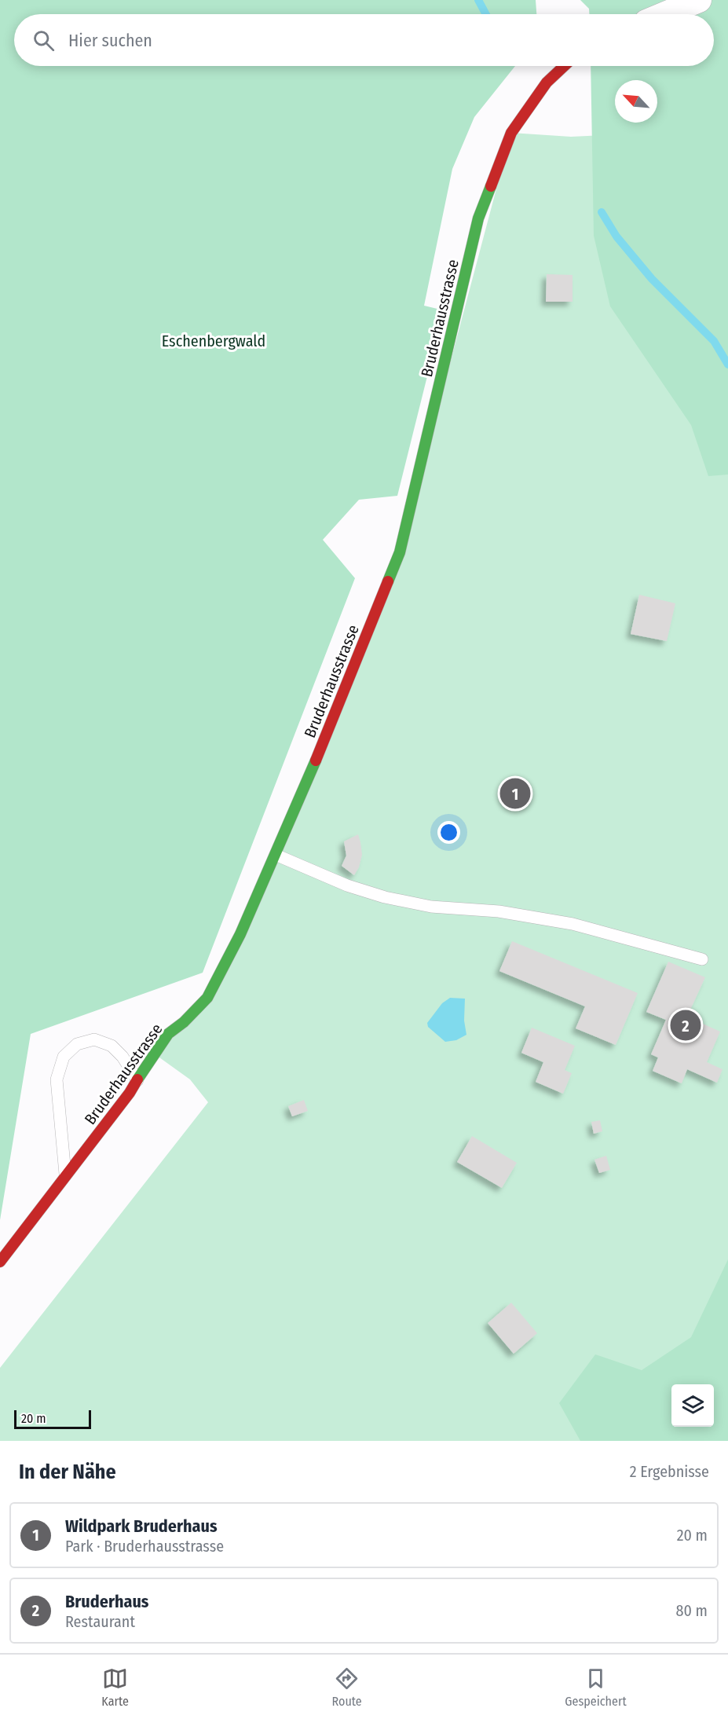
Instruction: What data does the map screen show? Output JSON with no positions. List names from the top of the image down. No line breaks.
{"streets":{"street":["Bruderhausstrasse"]},"parks":["Eschenbergwald"],"scale_bar":"20 m","north":"top left","page":{"search":"Hier suchen","pins":["1","2"],"scale":"20 m","heading":["In der Nähe","2 Ergebnisse"],"list":[{"mark":"1","name":"Wildpark Bruderhaus","note":"Park · Bruderhausstrasse","value":"20 m"},{"mark":"2","name":"Bruderhaus","note":"Restaurant","value":"80 m"}],"nav":["Karte","Route","Gespeichert"]}}
